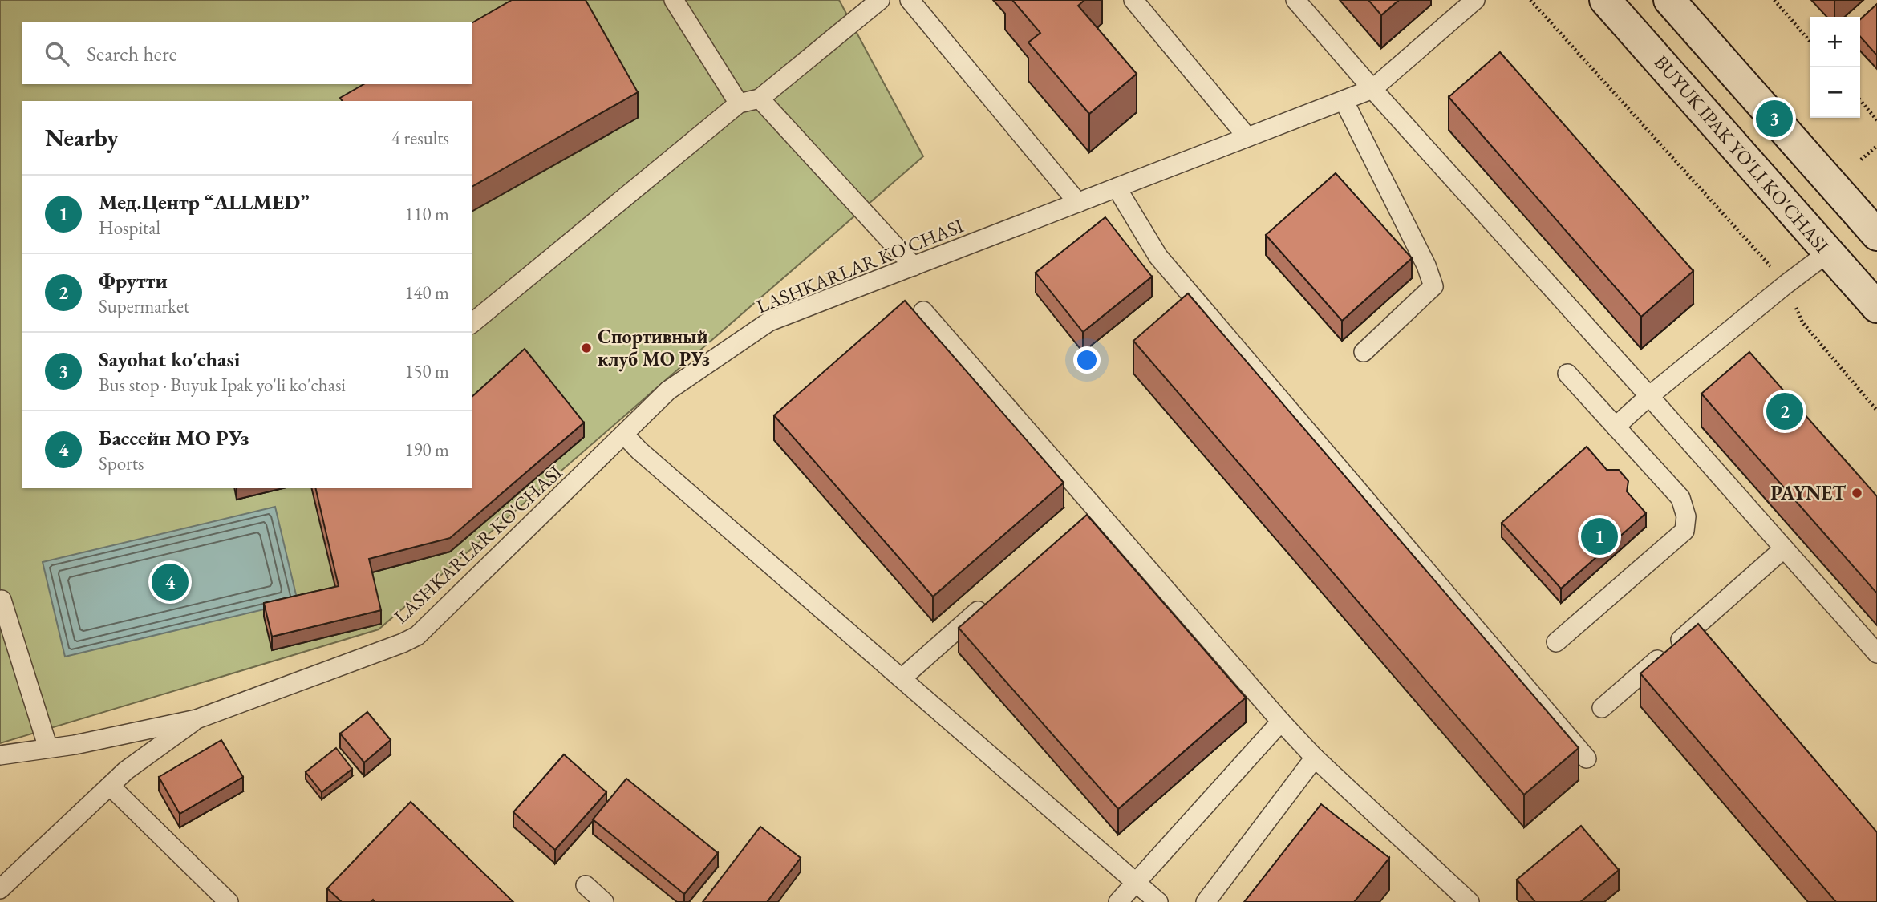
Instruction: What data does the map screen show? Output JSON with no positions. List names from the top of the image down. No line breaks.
{"streets":{"main road":["BUYUK IPAK YO'LI KO'CHASI"],"lane":["LASHKARLAR KO'CHASI"]},"places":["Спортивный клуб МО РУз","PAYNET"],"page":{"map_buttons":["+","−"],"search":"Search here","pins":["3","2","1","4"],"heading":["Nearby","4 results"],"list":[{"mark":"1","name":"Мед.Центр “ALLMED”","note":"Hospital","value":"110 m"},{"mark":"2","name":"Фрутти","note":"Supermarket","value":"140 m"},{"mark":"3","name":"Sayohat ko'chasi","note":"Bus stop · Buyuk Ipak yo'li ko'chasi","value":"150 m"},{"mark":"4","name":"Бассейн МО РУз","note":"Sports","value":"190 m"}]}}
